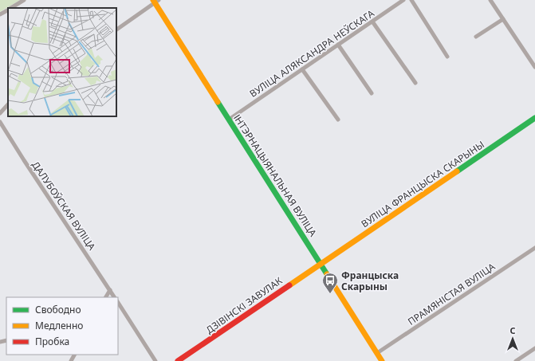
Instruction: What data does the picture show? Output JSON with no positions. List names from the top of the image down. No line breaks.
{"streets":{"street":["ВУЛІЦА АЛЯКСАНДРА НЕЎСКАГА","ІНТЭРНАЦЫЯНАЛЬНАЯ ВУЛІЦА","ВУЛІЦА ФРАНЦЫСКА СКАРЫНЫ","ДАЛУБОЎСКАЯ ВУЛІЦА","ПРАМЯНІСТАЯ ВУЛІЦА","ДЗІВІНСКІ ЗАВУЛАК"]},"crossings":[["ВУЛІЦА АЛЯКСАНДРА НЕЎСКАГА","ІНТЭРНАЦЫЯНАЛЬНАЯ ВУЛІЦА"],["ІНТЭРНАЦЫЯНАЛЬНАЯ ВУЛІЦА","ВУЛІЦА ФРАНЦЫСКА СКАРЫНЫ"],["ІНТЭРНАЦЫЯНАЛЬНАЯ ВУЛІЦА","ПРАМЯНІСТАЯ ВУЛІЦА"],["ІНТЭРНАЦЫЯНАЛЬНАЯ ВУЛІЦА","ДЗІВІНСКІ ЗАВУЛАК"],["ВУЛІЦА ФРАНЦЫСКА СКАРЫНЫ","ДЗІВІНСКІ ЗАВУЛАК"]],"places":{"bus stop":["Францыска Скарыны"]},"legend":["Свободно","Медленно","Пробка"],"north":"top"}
